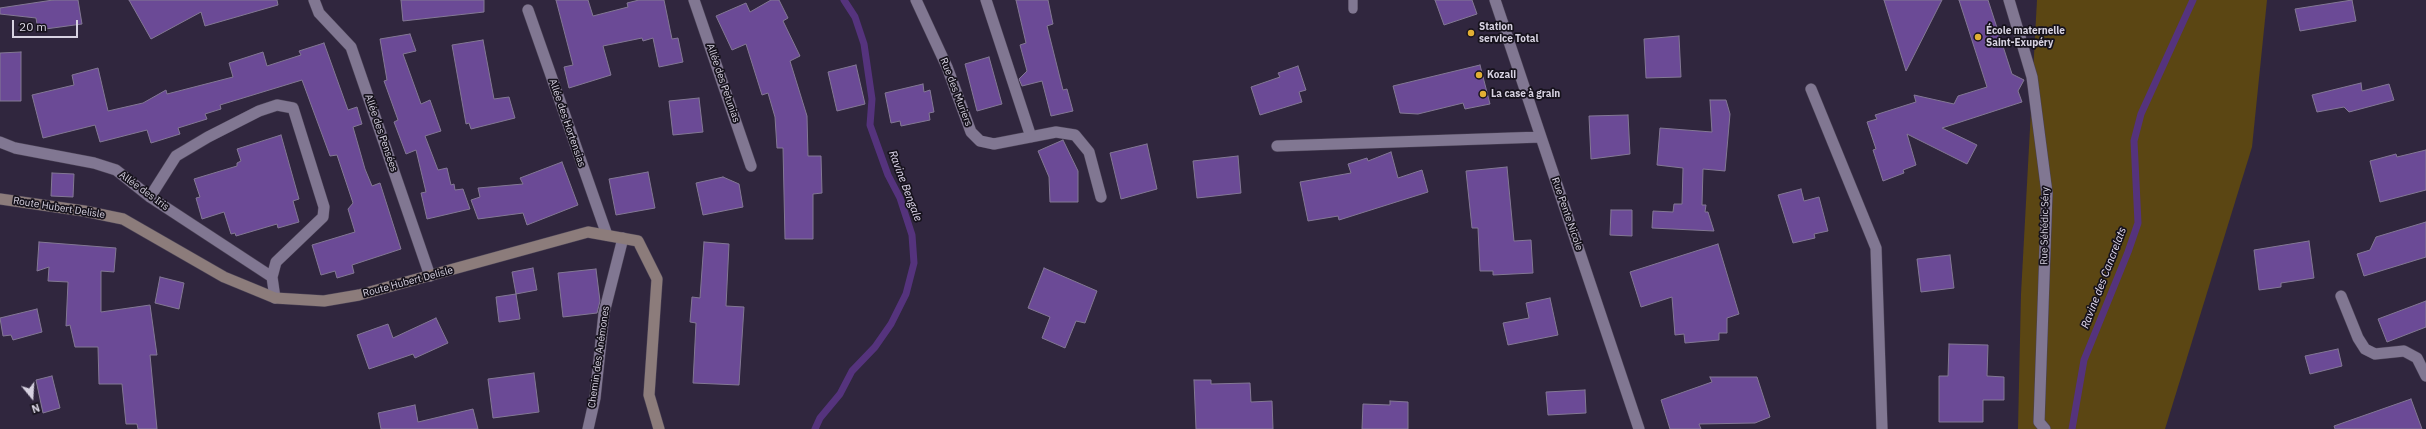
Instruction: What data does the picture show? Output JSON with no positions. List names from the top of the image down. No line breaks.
{"streets":{"main road":["Route Hubert Delisle"],"street":["Allée des Petunias","Rue des Muriers","Allée des Hortensias","Allée des Pensées","Allée des Iris","Rue Pente Nicole","Rue Séhédic Séry","Chemin des Anémones"]},"crossings":[["Allée des Hortensias","Route Hubert Delisle"],["Allée des Pensées","Route Hubert Delisle"],["Route Hubert Delisle","Chemin des Anémones"]],"water":["Ravine Bengale","Ravine des Cancrelats"],"places":["Station service Total","École maternelle Saint-Exupéry","Kozali","La case à grain"],"scale_bar":"20 m","north":"bottom"}
